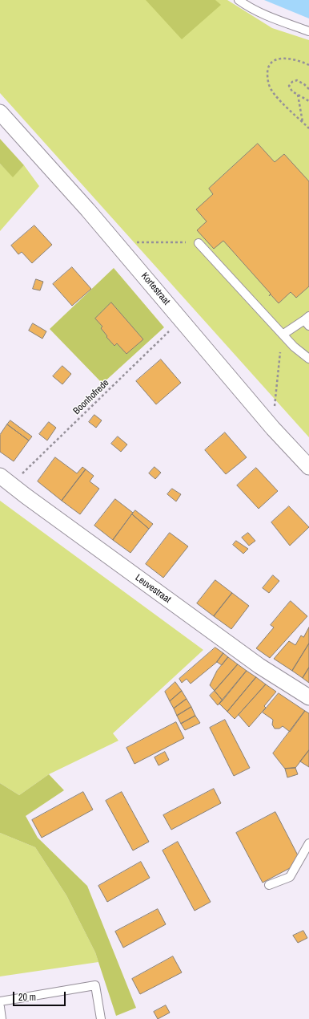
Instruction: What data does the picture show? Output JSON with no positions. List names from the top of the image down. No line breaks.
{"streets":{"street":["Kortestraat","Leuvestraat"],"path":["Boonhofrede"]},"crossings":[["Kortestraat","Boonhofrede"],["Boonhofrede","Leuvestraat"]],"scale_bar":"20 m"}
